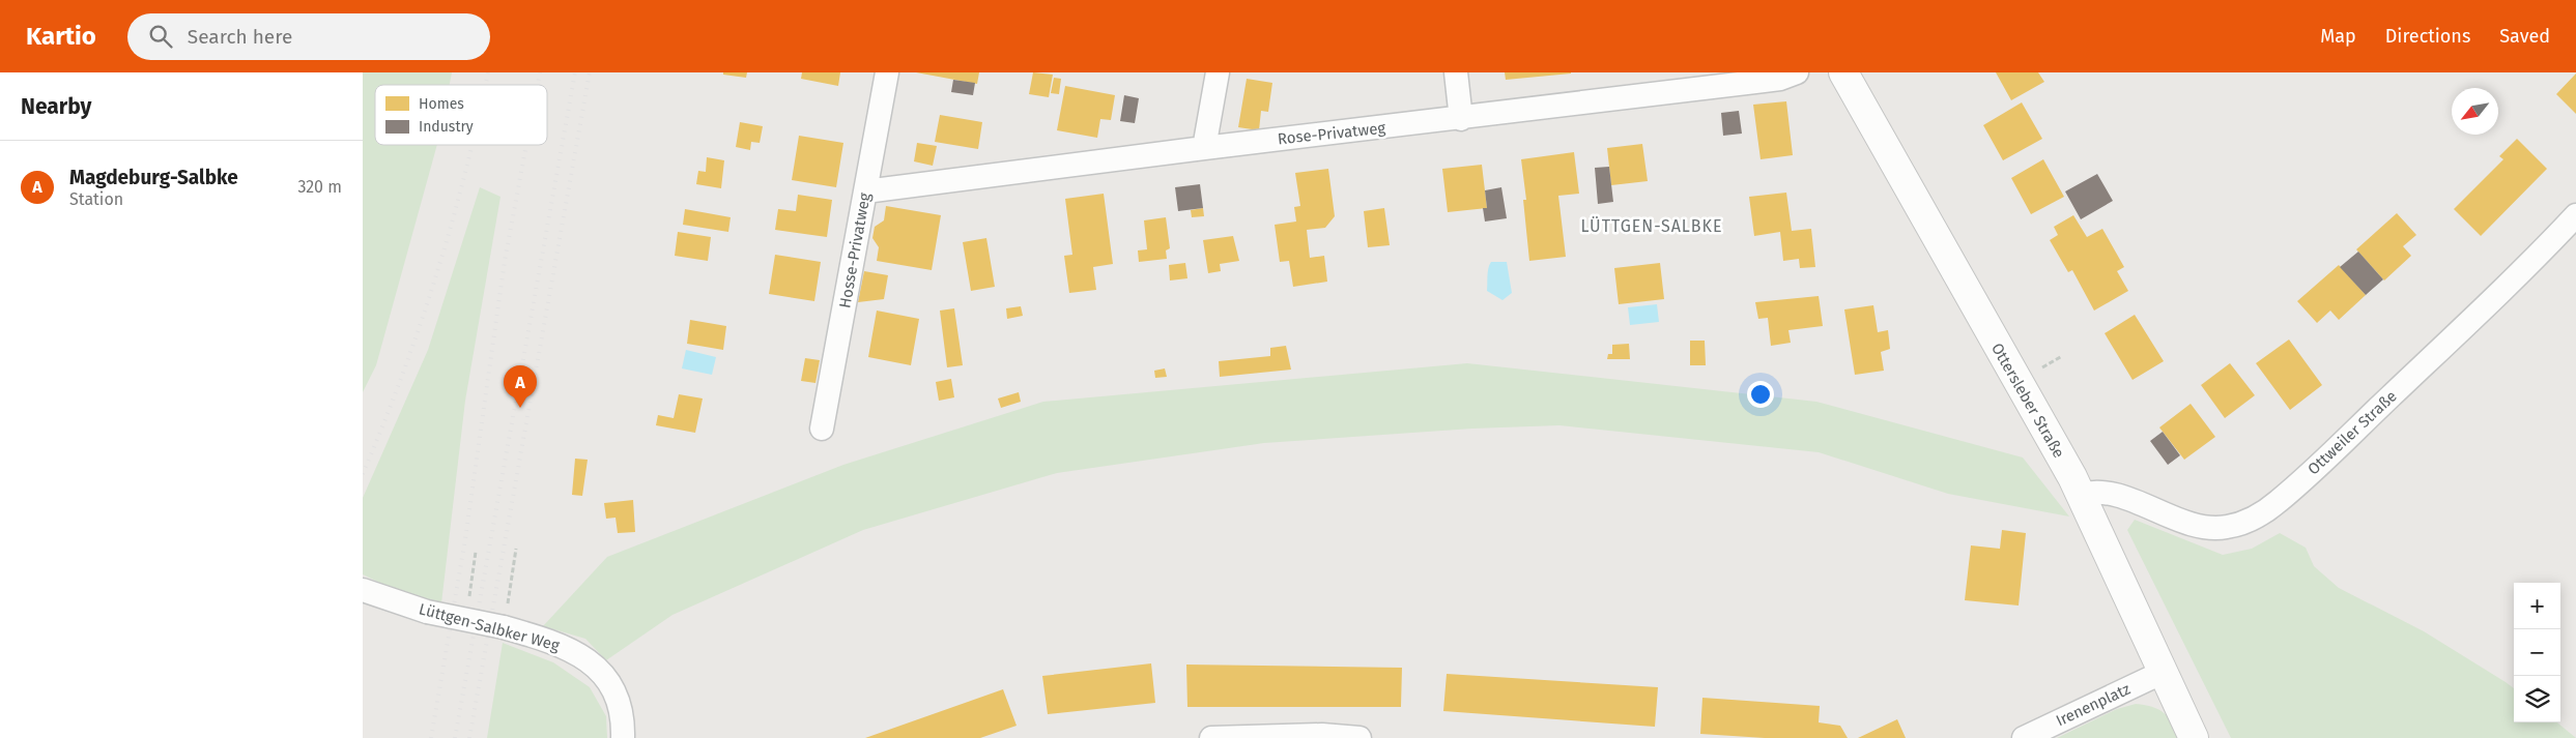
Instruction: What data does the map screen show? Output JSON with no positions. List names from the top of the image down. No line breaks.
{"streets":{"main road":["Ottersleber Straße"],"street":["Rose-Privatweg","Hosse-Privatweg","Ottweiler Straße","Lüttgen-Salbker Weg","Irenenplatz"]},"crossings":[["Rose-Privatweg","Hosse-Privatweg"],["Ottersleber Straße","Ottweiler Straße"],["Ottersleber Straße","Irenenplatz"]],"districts":["LÜTTGEN-SALBKE"],"legend":["Homes","Industry"],"north":"bottom left","page":{"header":"Kartio","search":"Search here","nav":["Map","Directions","Saved"],"heading":"Nearby","list":[{"mark":"A","name":"Magdeburg-Salbke","note":"Station","value":"320 m"}],"pins":"A","map_buttons":["+","−"]}}
